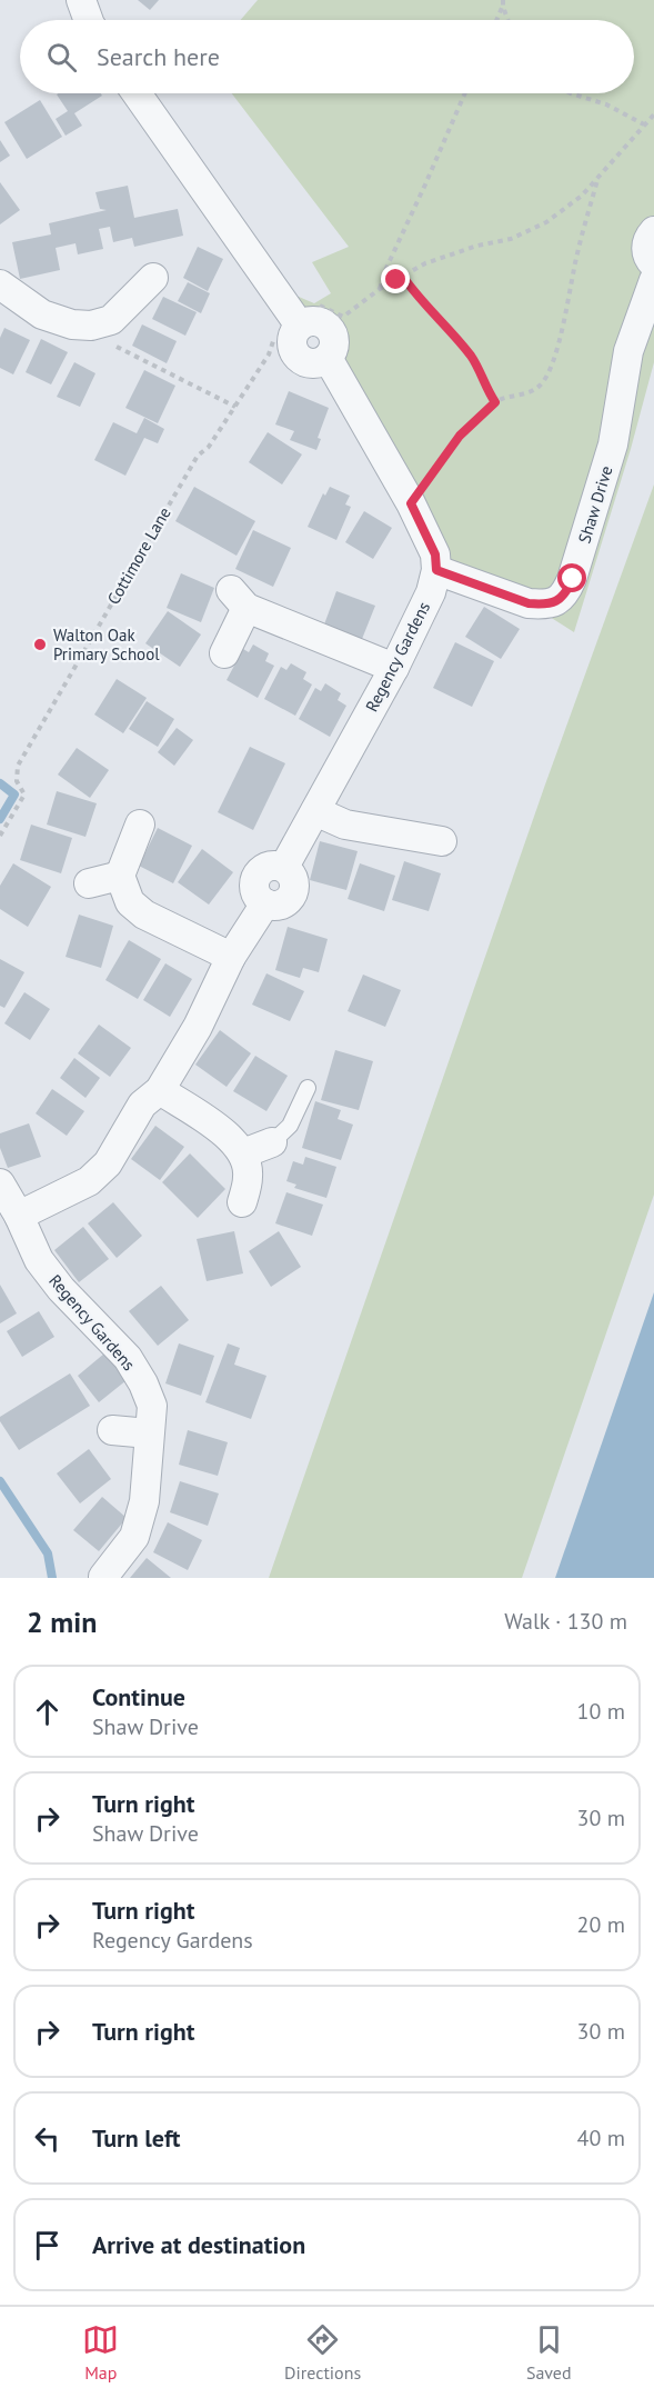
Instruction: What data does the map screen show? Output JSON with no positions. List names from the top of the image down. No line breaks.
{"streets":{"street":["Shaw Drive","Regency Gardens"],"path":["Cottimore Lane"]},"crossings":[["Shaw Drive","Regency Gardens"]],"places":["Walton Oak Primary School"],"page":{"search":"Search here","heading":["2 min","Walk · 130 m"],"list":[["Continue","Shaw Drive","10 m"],["Turn right","Shaw Drive","30 m"],["Turn right","Regency Gardens","20 m"],["Turn right","30 m"],["Turn left","40 m"],"Arrive at destination"],"nav":["Map","Directions","Saved"]}}
